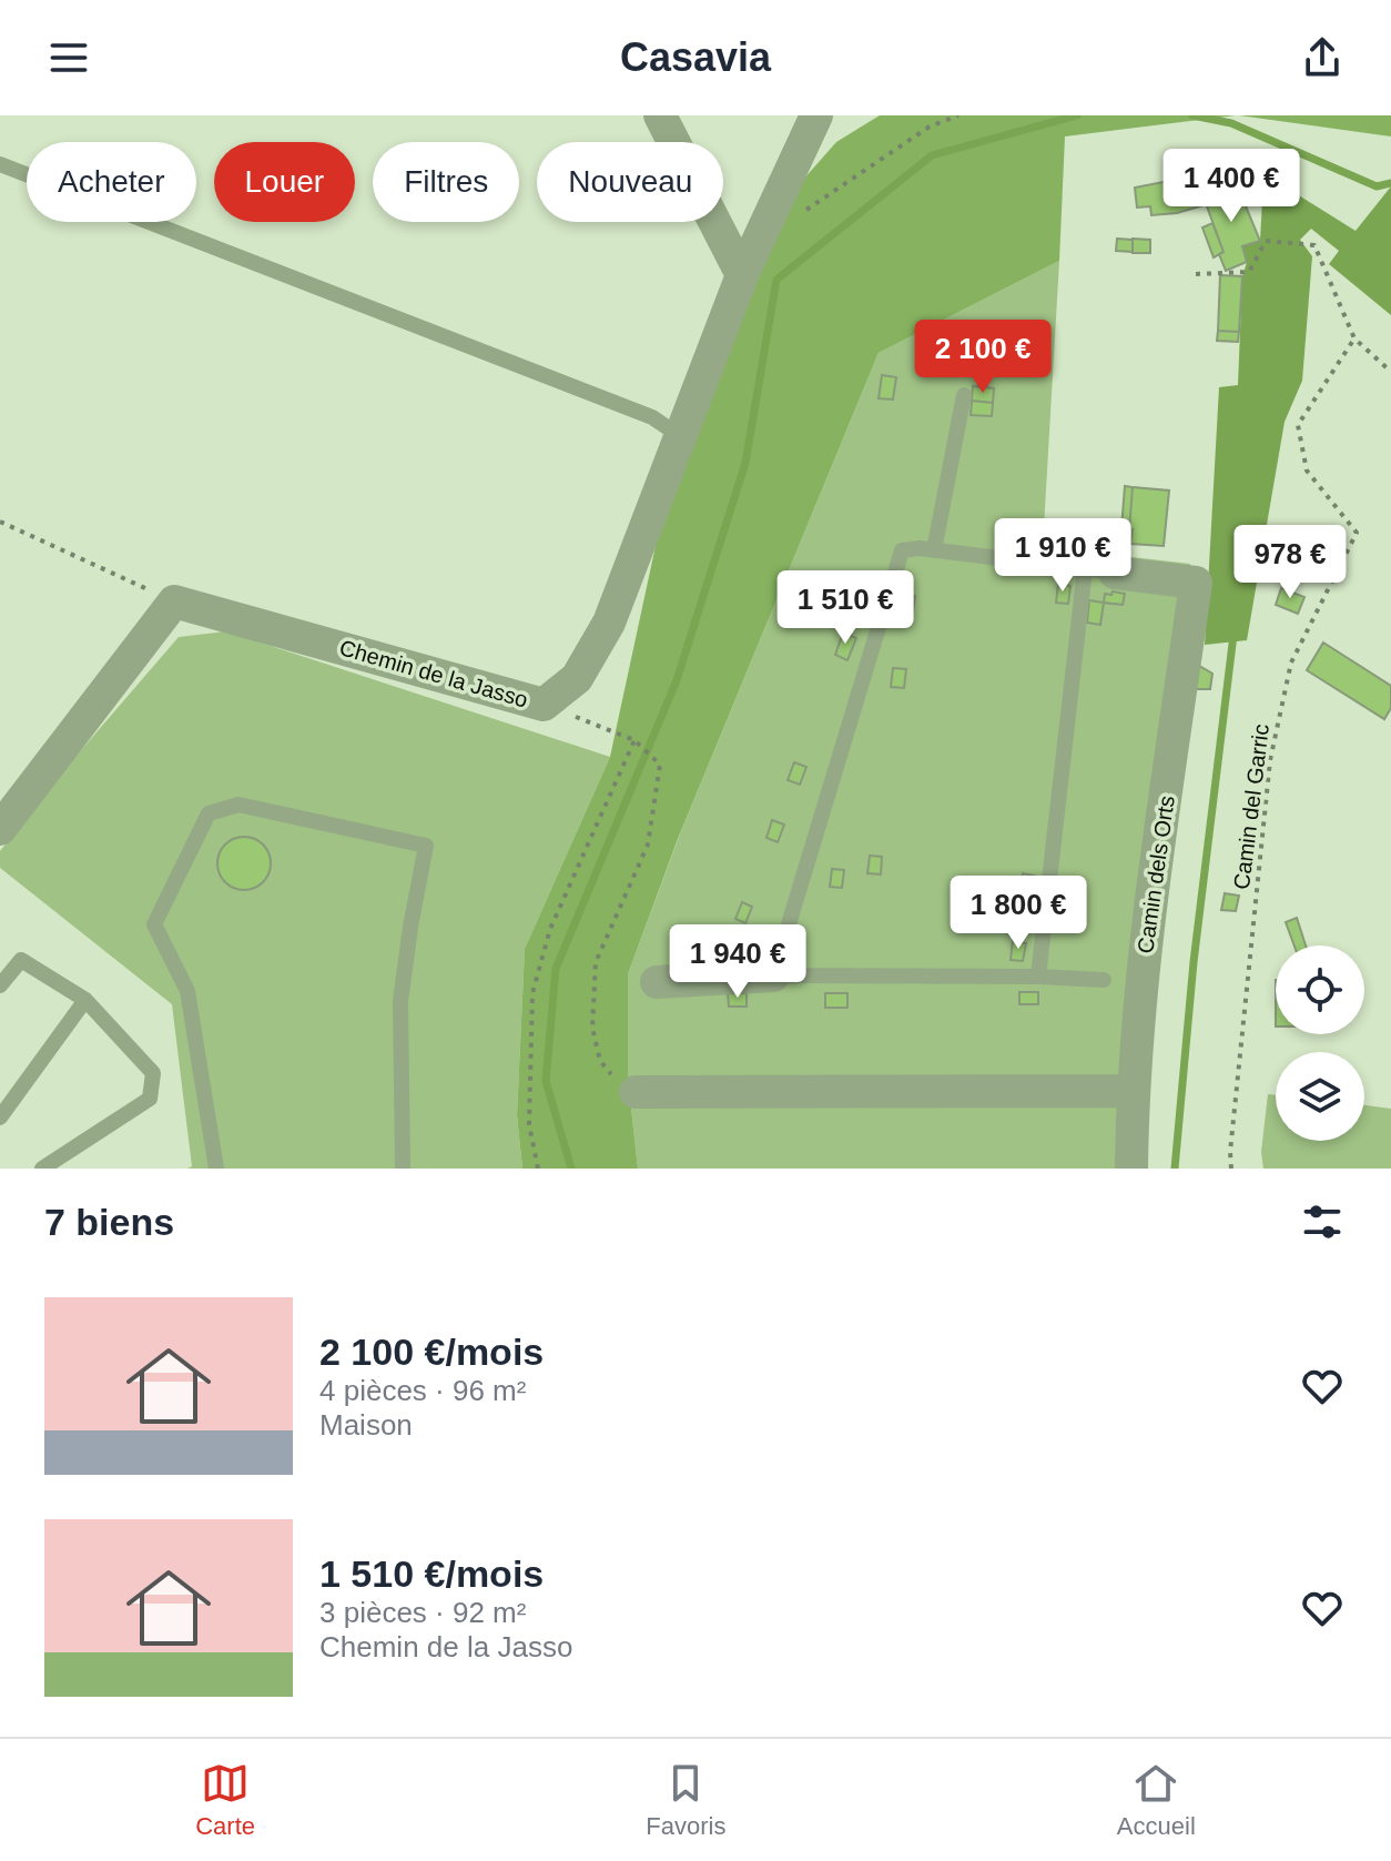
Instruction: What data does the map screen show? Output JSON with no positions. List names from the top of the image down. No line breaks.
{"streets":{"street":["Chemin de la Jasso","Camin dels Orts"],"path":["Camin del Garric"]},"page":{"header":"Casavia","chip":["Acheter","Louer","Filtres","Nouveau"],"price":["1 400 €","2 100 €","1 910 €","978 €","1 510 €","1 800 €","1 940 €"],"heading":"7 biens","list":[{"name":"2 100 €/mois","note":"4 pièces · 96 m² · Maison"},{"name":"1 510 €/mois","note":"3 pièces · 92 m² · Chemin de la Jasso"}],"tabs":["Carte","Favoris","Accueil"]}}
